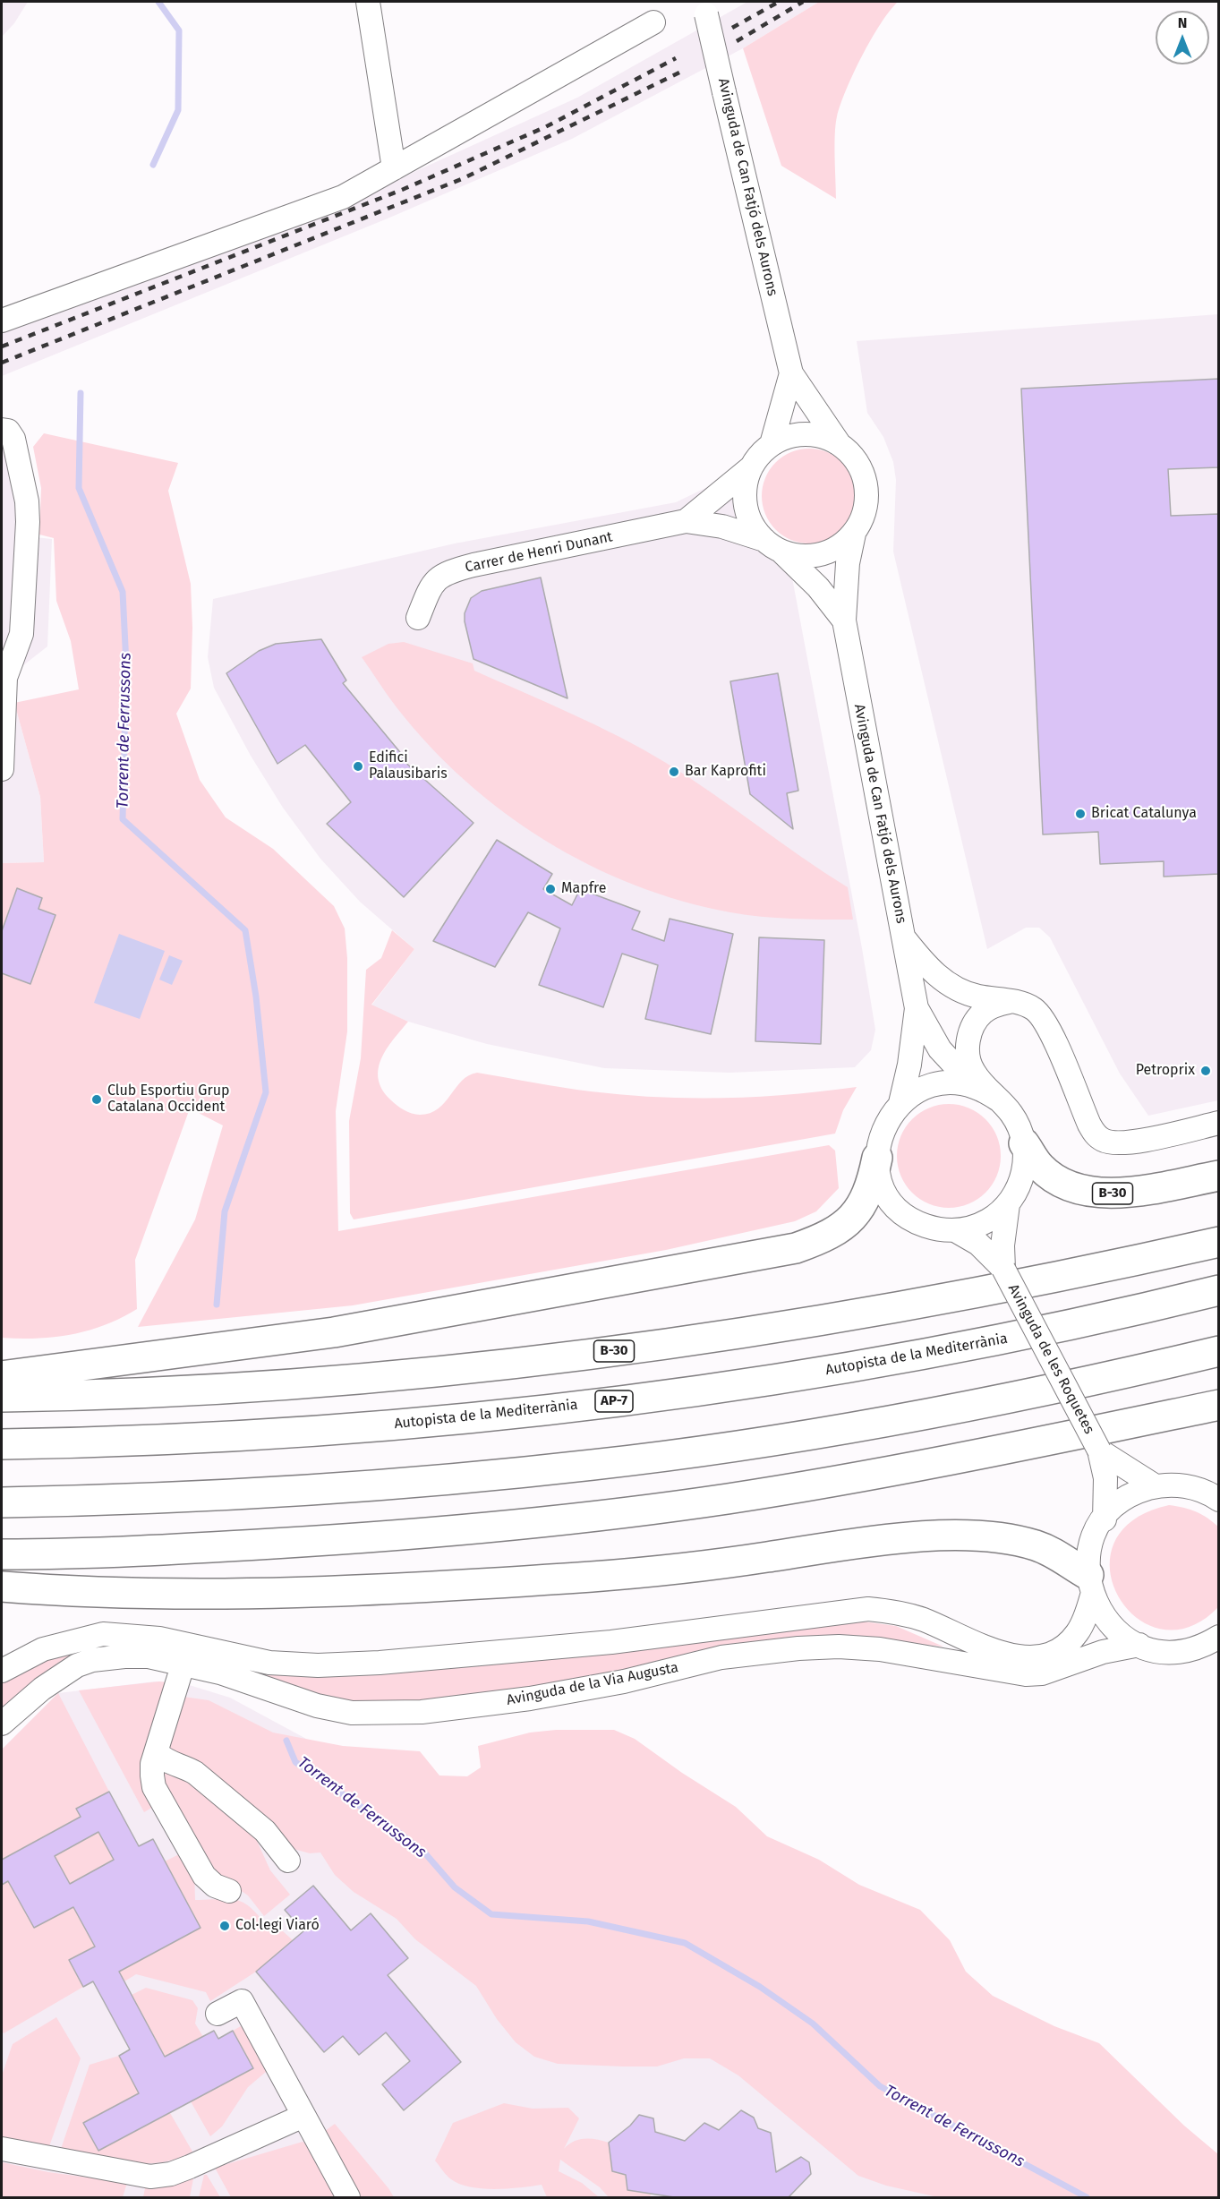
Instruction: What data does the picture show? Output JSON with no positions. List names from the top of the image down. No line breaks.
{"streets":{"highway":["B-30","Autopista de la Mediterrània","AP-7"],"street":["Avinguda de Can Fatjó dels Aurons","Carrer de Henri Dunant","Avinguda de les Roquetes","Avinguda de la Via Augusta"]},"crossings":[["Avinguda de Can Fatjó dels Aurons","Carrer de Henri Dunant"],["Avinguda de Can Fatjó dels Aurons","B-30"],["Avinguda de Can Fatjó dels Aurons","Avinguda de les Roquetes"],["B-30","Avinguda de les Roquetes"]],"water":["Torrent de Ferrussons"],"places":["Edifici Palausibaris","Bar Kaprofiti","Bricat Catalunya","Mapfre","Petroprix","Club Esportiu Grup Catalana Occident","Col·legi Viaró"],"north":"top"}
